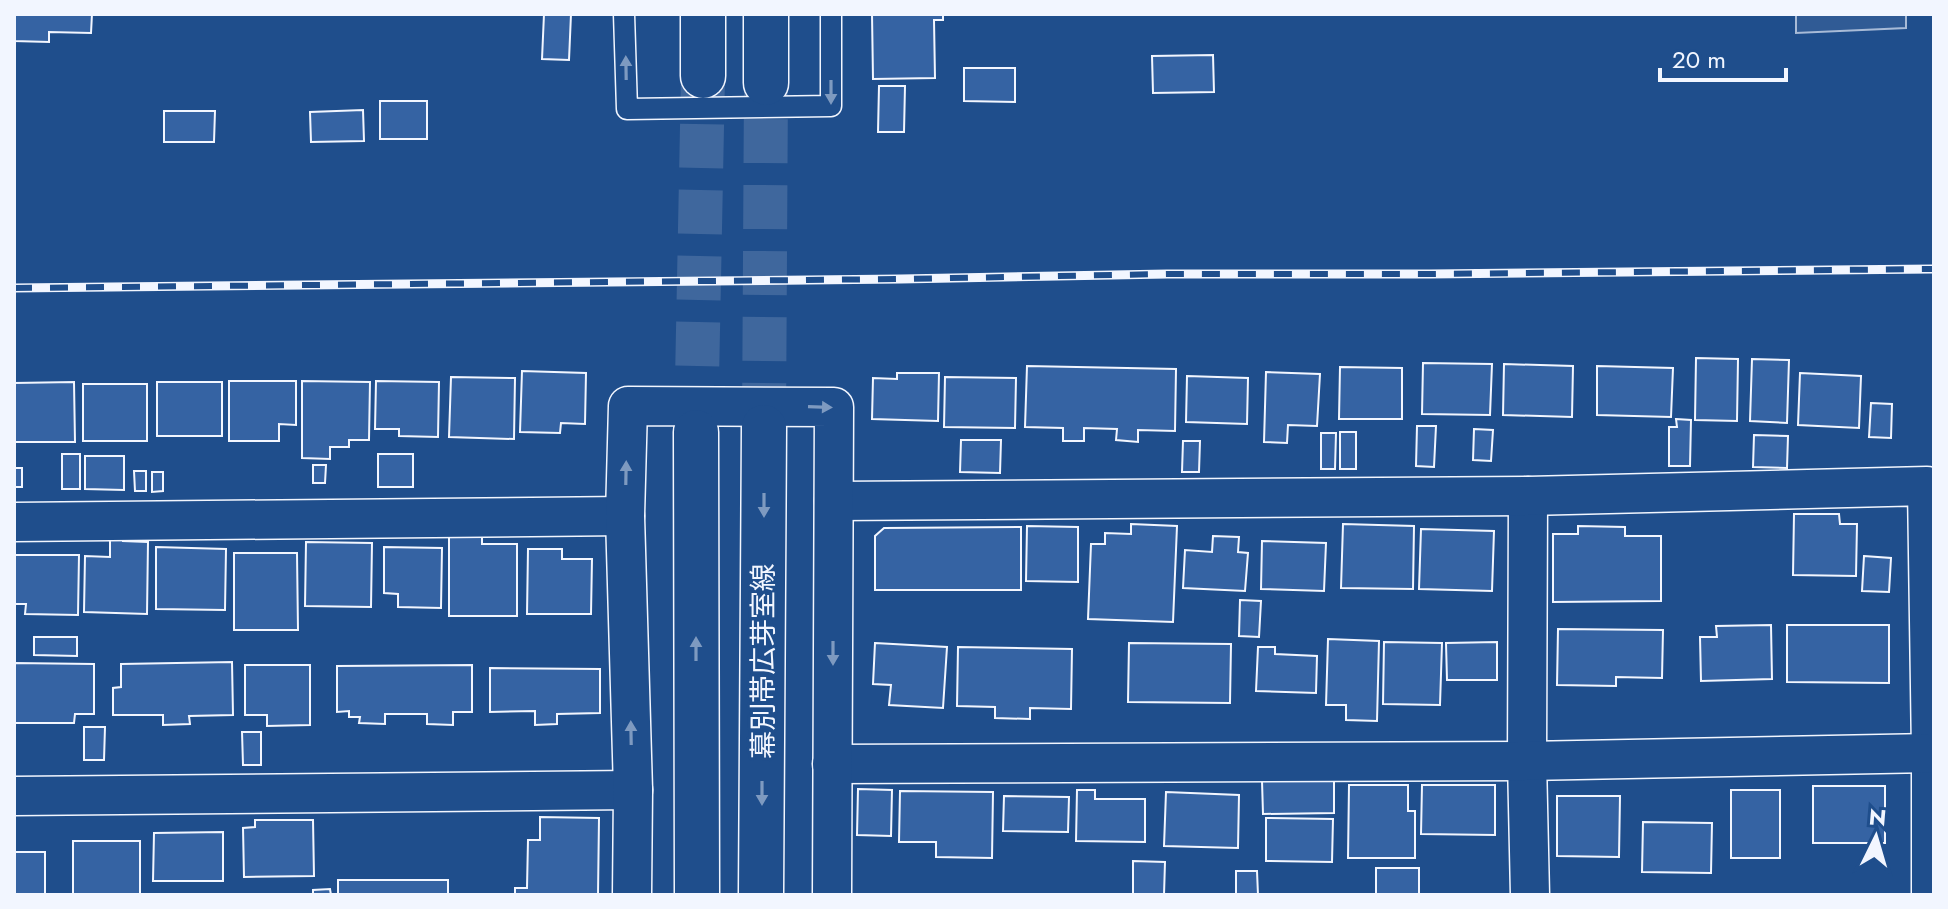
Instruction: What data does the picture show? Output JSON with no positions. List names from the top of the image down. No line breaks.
{"streets":{"main road":["幕別帯広芽室線"]},"scale_bar":"20 m","north":"top"}
